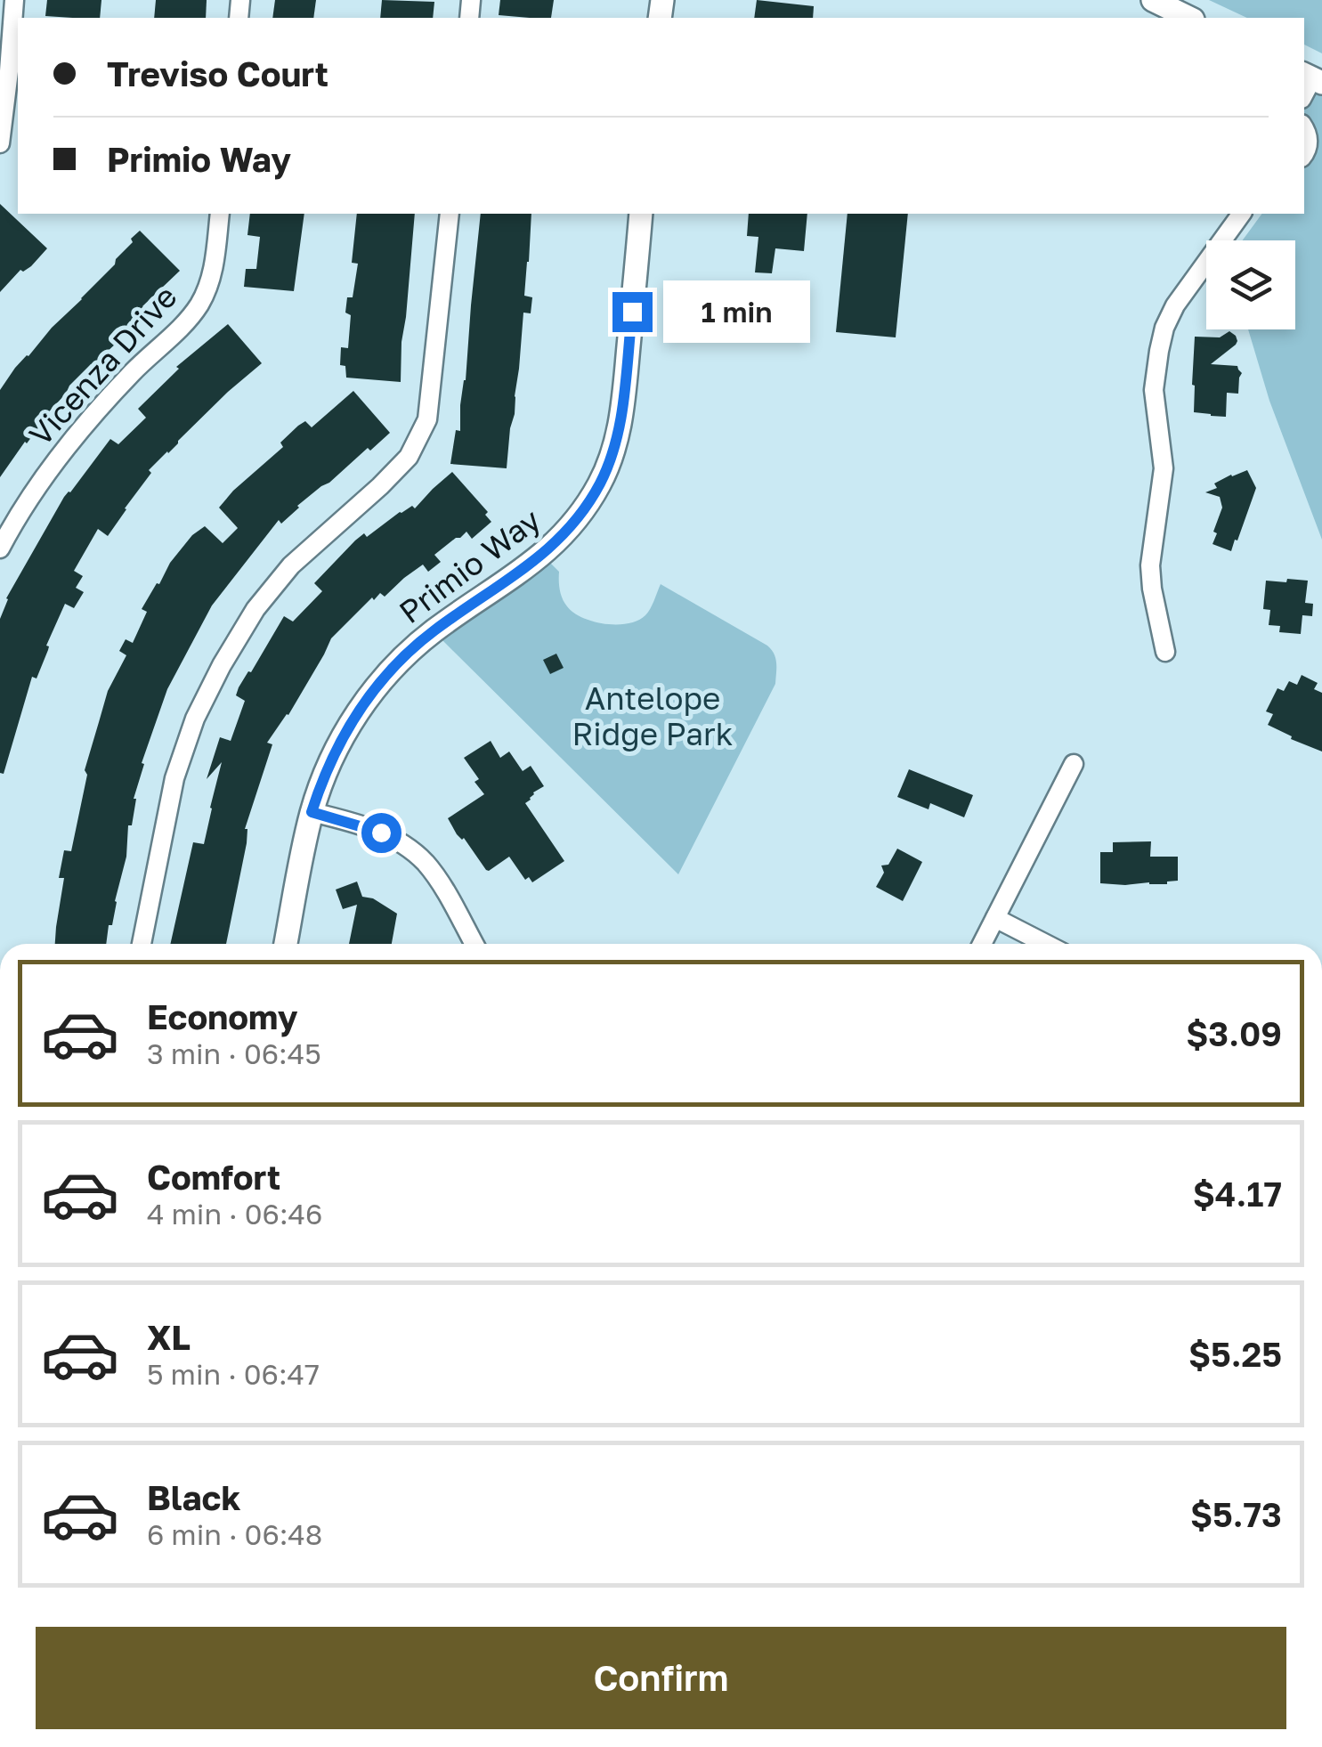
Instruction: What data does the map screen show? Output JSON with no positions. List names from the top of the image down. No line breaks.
{"streets":{"street":["Vicenza Drive","Primio Way"]},"parks":["Antelope Ridge Park"],"page":{"banner":["Treviso Court","Primio Way"],"bubble":"1 min","list":[{"name":"Economy","note":"3 min · 06:45","value":"$3.09"},{"name":"Comfort","note":"4 min · 06:46","value":"$4.17"},{"name":"XL","note":"5 min · 06:47","value":"$5.25"},{"name":"Black","note":"6 min · 06:48","value":"$5.73"}],"buttons":"Confirm"}}
